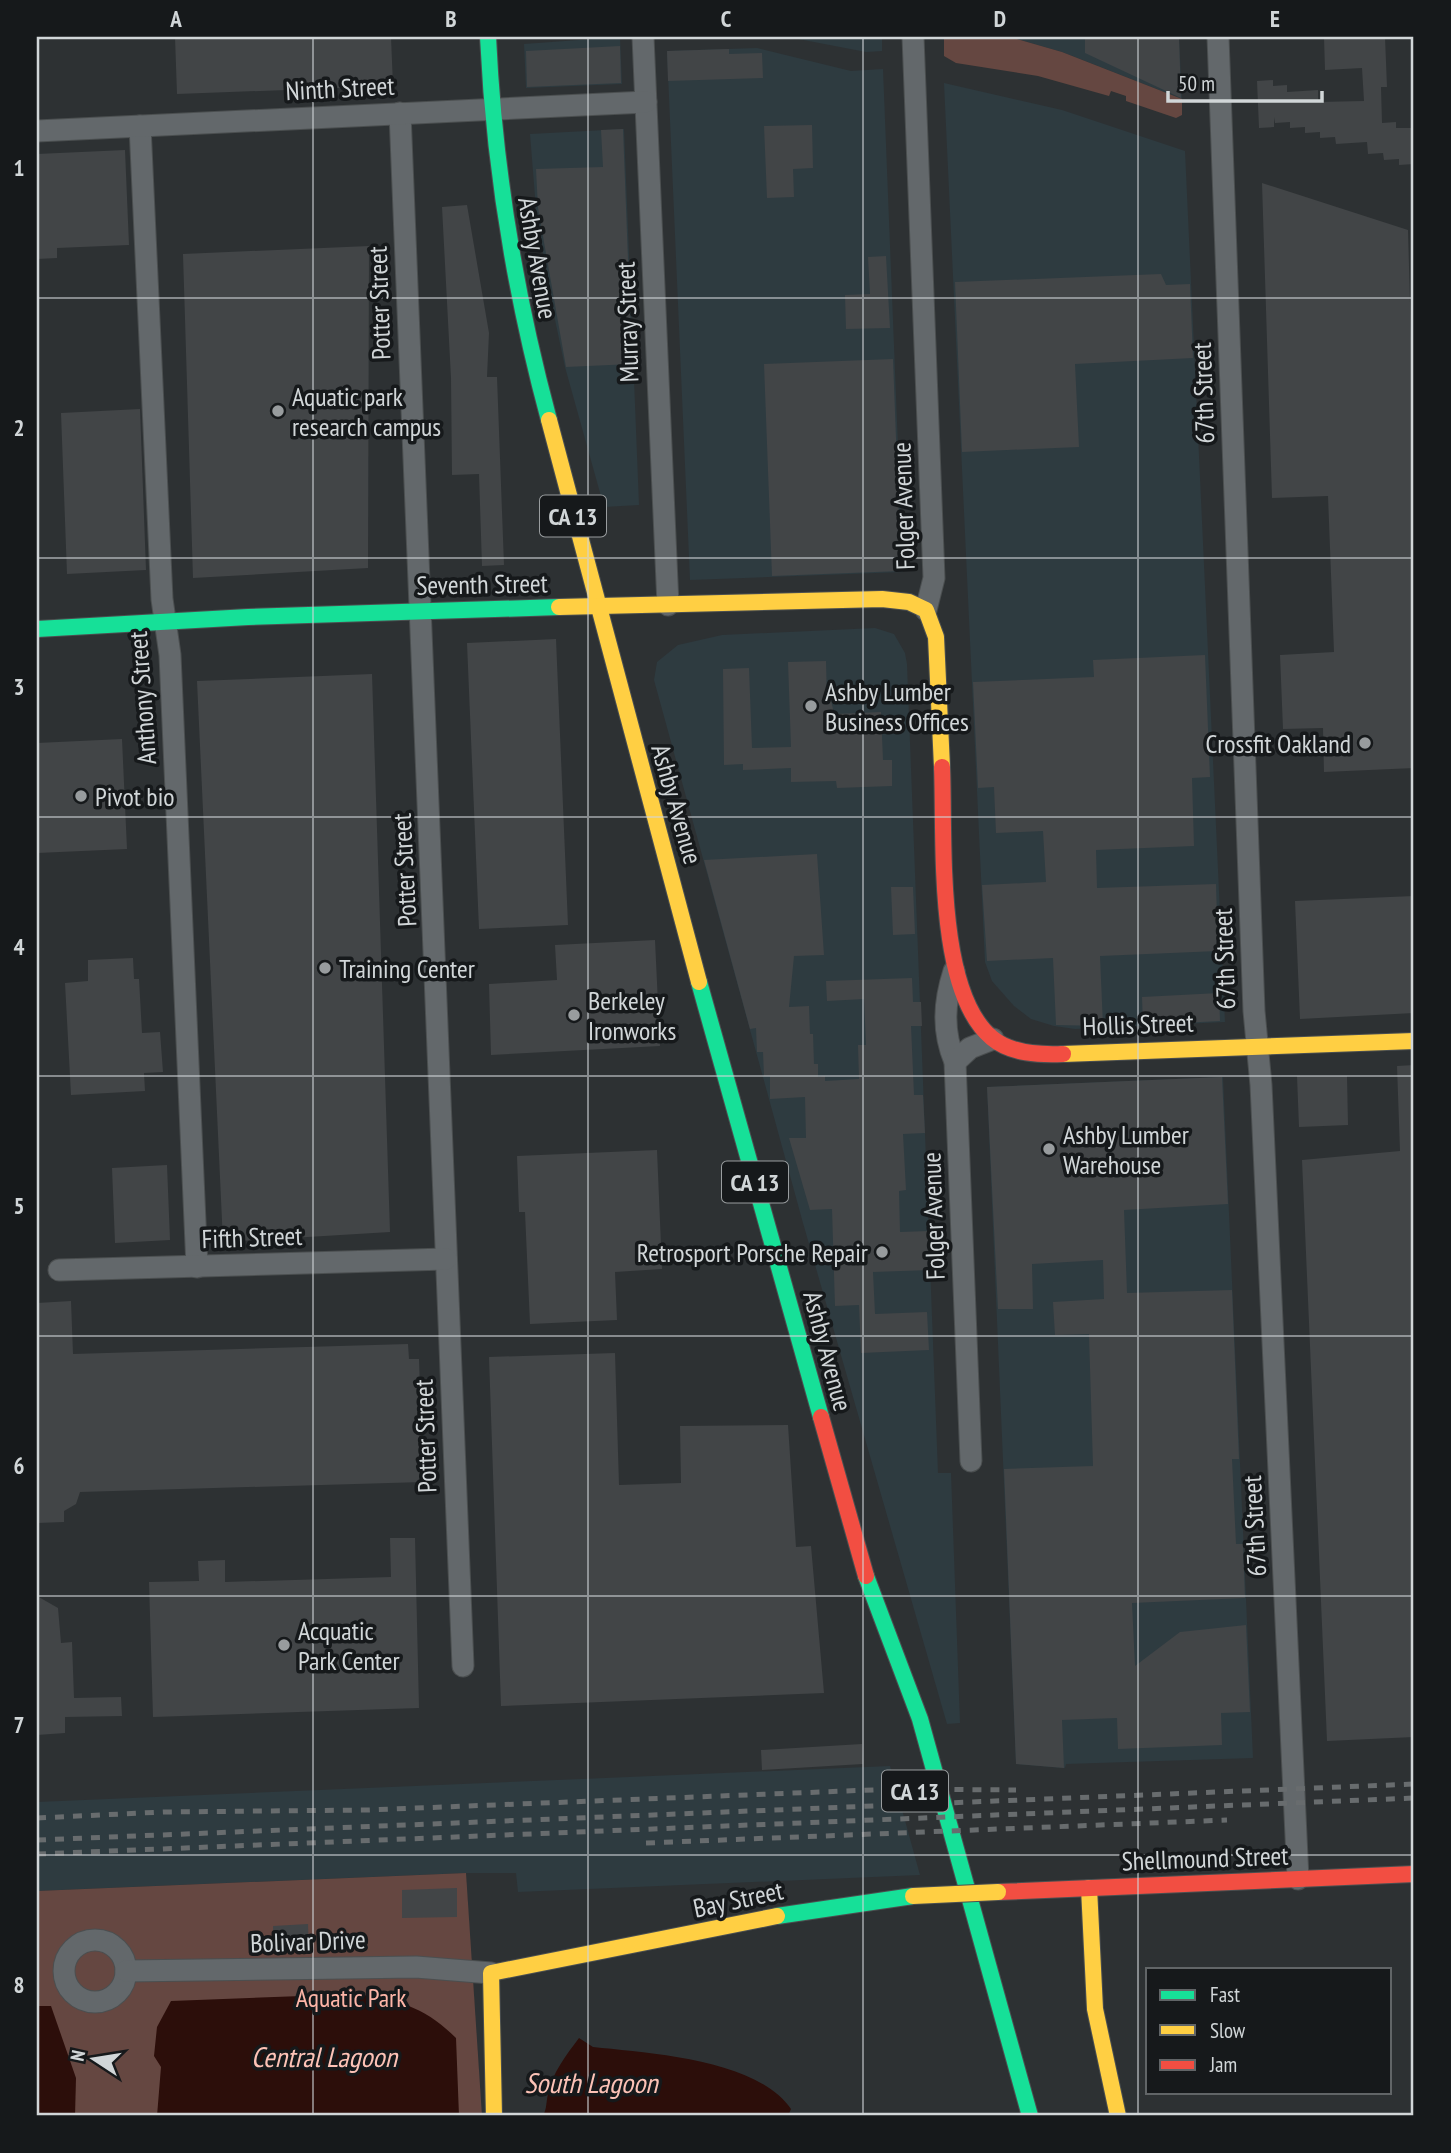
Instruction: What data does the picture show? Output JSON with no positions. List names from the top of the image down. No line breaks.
{"streets":{"main road":["Ashby Avenue","Folger Avenue","CA 13","Seventh Street","Hollis Street","Shellmound Street","Bay Street"],"street":["Ninth Street","Potter Street","Murray Street","67th Street","Anthony Street","Fifth Street","Bolivar Drive"]},"crossings":[["Ninth Street","Ashby Avenue"],["Ninth Street","Potter Street"],["Ninth Street","Murray Street"],["Ninth Street","Anthony Street"],["Ashby Avenue","CA 13"],["Ashby Avenue","Seventh Street"],["Potter Street","Seventh Street"],["Potter Street","Fifth Street"],["Murray Street","Seventh Street"],["67th Street","Hollis Street"],["67th Street","Shellmound Street"],["Folger Avenue","Seventh Street"],["Folger Avenue","Hollis Street"],["Seventh Street","Anthony Street"],["Anthony Street","Fifth Street"],["Shellmound Street","Bay Street"],["Bay Street","Bolivar Drive"]],"water":["Central Lagoon","South Lagoon"],"parks":["Aquatic Park"],"places":["Aquatic park research campus","Ashby Lumber Business Offices","Crossfit Oakland","Pivot bio","Training Center","Berkeley Ironworks","Ashby Lumber Warehouse","Retrosport Porsche Repair","Acquatic Park Center"],"legend":["Fast","Slow","Jam"],"scale_bar":"50 m","north":"left","grid":{"columns":["A","B","C","D","E"],"rows":["1","2","3","4","5","6","7","8"]}}
